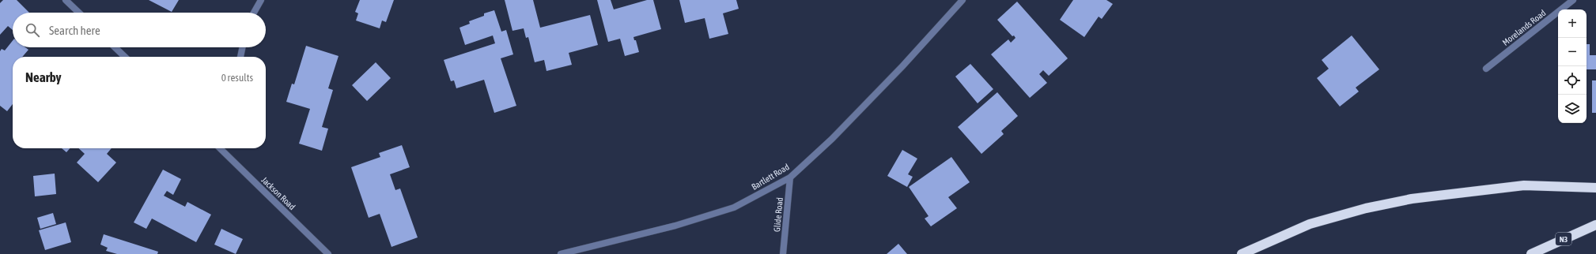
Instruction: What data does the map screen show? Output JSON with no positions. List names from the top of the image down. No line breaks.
{"streets":{"highway":["N3"],"street":["Morelands Road","Bartlett Road","Jackson Road","Glide Road"]},"crossings":[["Bartlett Road","Glide Road"]],"page":{"map_buttons":["+","−"],"search":"Search here","heading":["Nearby","0 results"]}}
